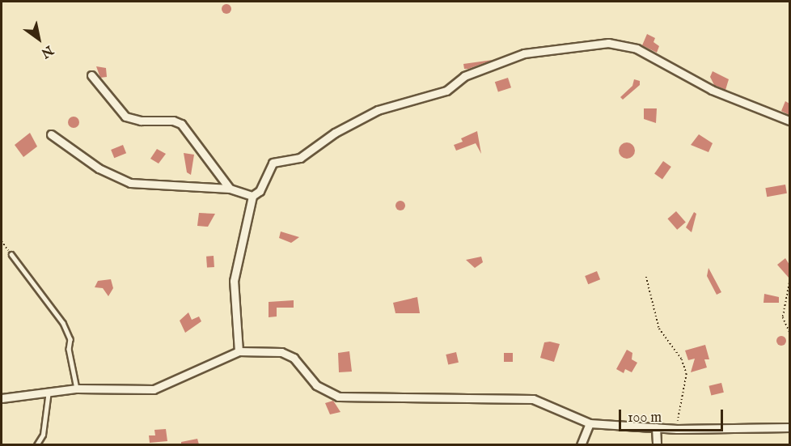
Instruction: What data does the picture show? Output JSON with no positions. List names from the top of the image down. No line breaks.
{"scale_bar":"100 m","north":"bottom right"}
